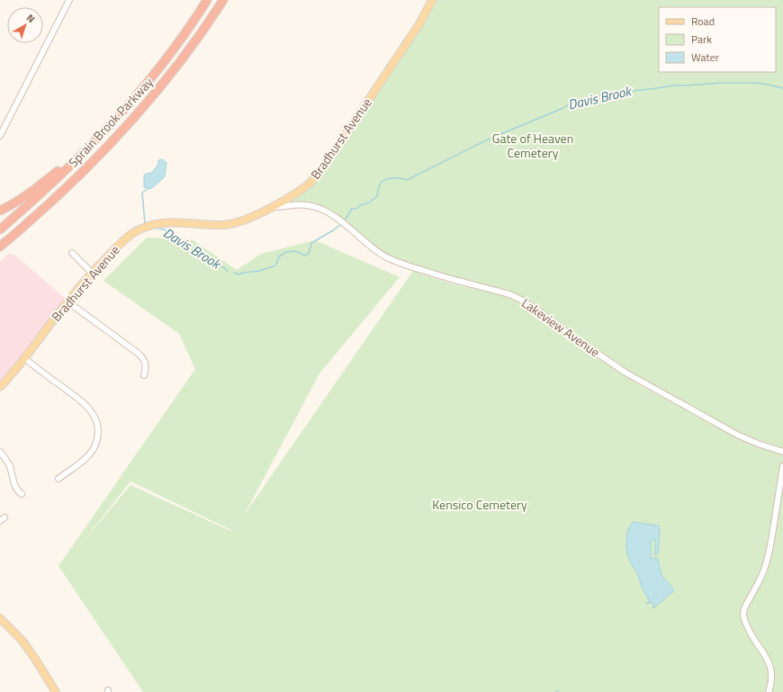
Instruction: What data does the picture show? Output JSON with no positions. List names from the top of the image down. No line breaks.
{"streets":{"highway":["Sprain Brook Parkway"],"main road":["Bradhurst Avenue"],"street":["Lakeview Avenue"]},"crossings":[["Bradhurst Avenue","Lakeview Avenue"]],"water":["Davis Brook"],"parks":["Gate of Heaven Cemetery","Kensico Cemetery"],"legend":["Road","Park","Water"],"north":"top right"}
